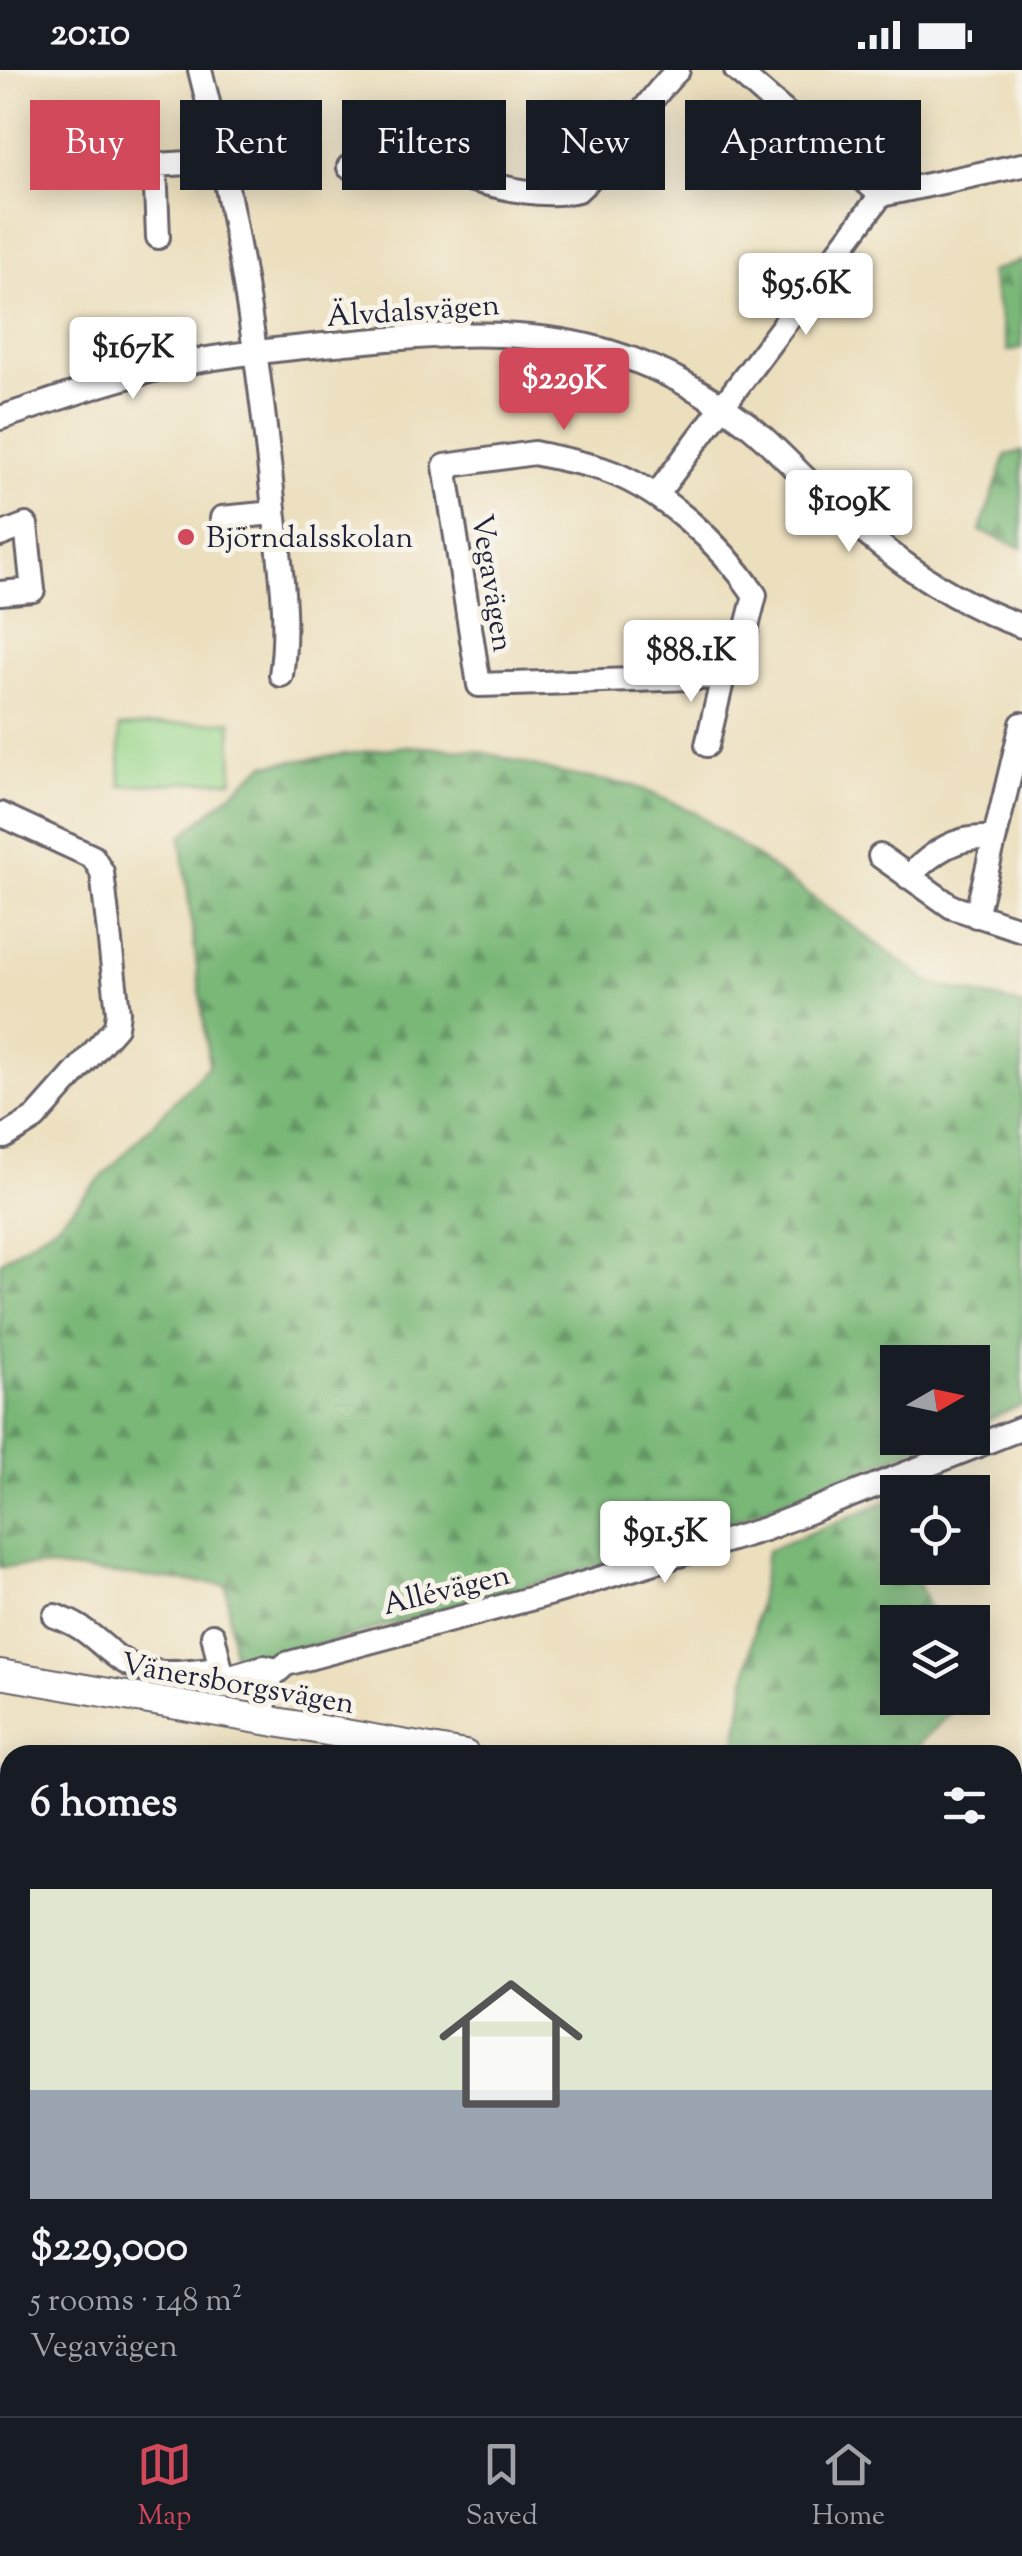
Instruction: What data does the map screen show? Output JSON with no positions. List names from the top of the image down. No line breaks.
{"streets":{"main road":["Vänersborgsvägen"],"street":["Älvdalsvägen","Vegavägen","Allévägen"]},"places":["Björndalsskolan"],"north":"right","page":{"status":"20:10","chip":["Buy","Rent","Filters","New","Apartment"],"price":["$95.6K","$167K","$229K","$109K","$88.1K","$91.5K"],"heading":"6 homes","list":[{"name":"$229,000","note":"5 rooms · 148 m² · Vegavägen"}],"tabs":["Map","Saved","Home"]}}
